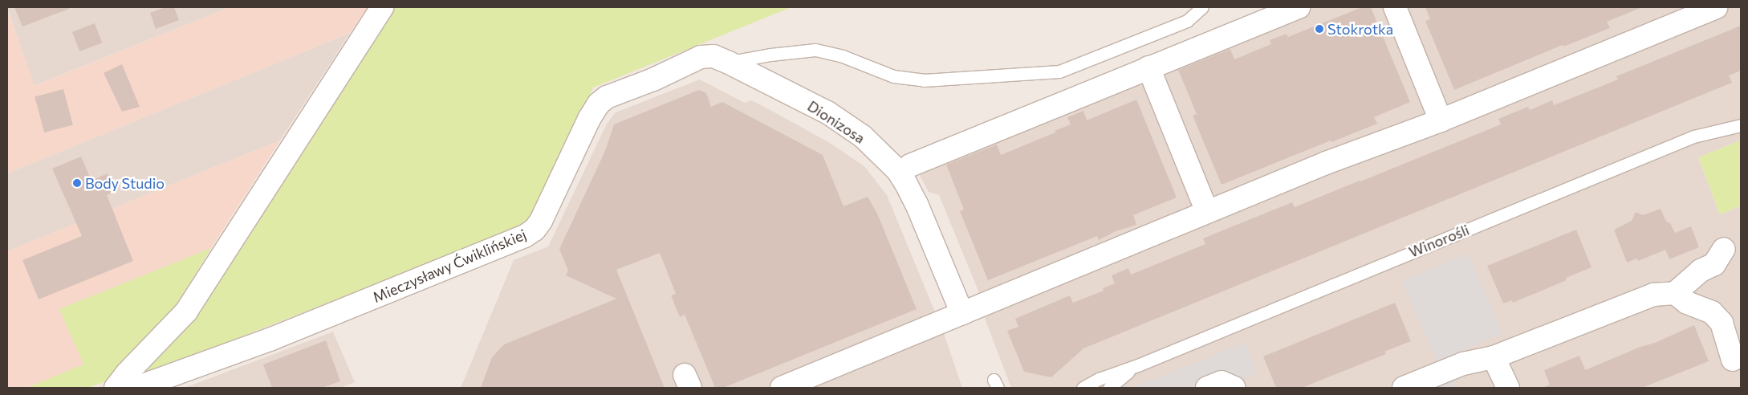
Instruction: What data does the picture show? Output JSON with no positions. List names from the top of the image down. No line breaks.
{"streets":{"street":["Dionizosa","Mieczysławy Ćwiklińskiej"],"lane":["Winorośli"]},"crossings":[["Dionizosa","Mieczysławy Ćwiklińskiej"]],"places":["Stokrotka","Body Studio"]}
